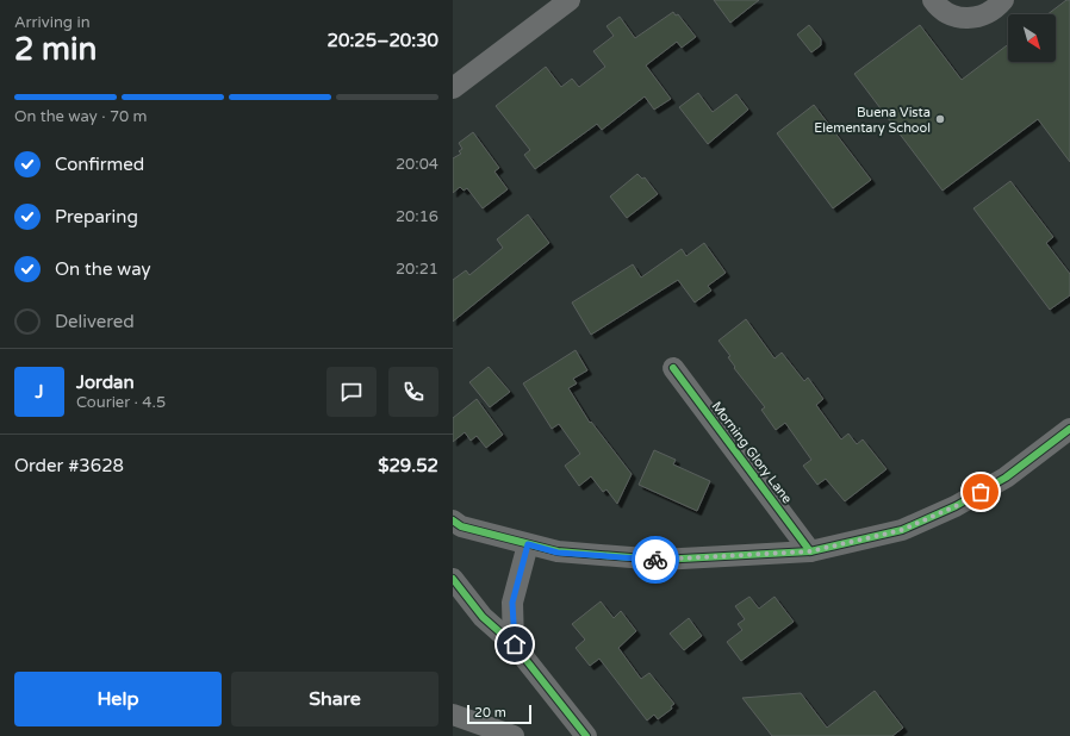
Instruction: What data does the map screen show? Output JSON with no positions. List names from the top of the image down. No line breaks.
{"streets":{"street":["Morning Glory Lane"]},"places":["Buena Vista Elementary School"],"scale_bar":"20 m","north":"bottom right","page":{"heading":["2 min","Arriving in","20:25–20:30"],"panel":["Jordan","Courier · 4.5","Order #3628","$29.52"],"bar":"On the way · 70 m","list":[["Confirmed","20:04"],["Preparing","20:16"],["On the way","20:21"],"Delivered"],"round":"J","buttons":["Help","Share"],"scale":"20 m"}}
